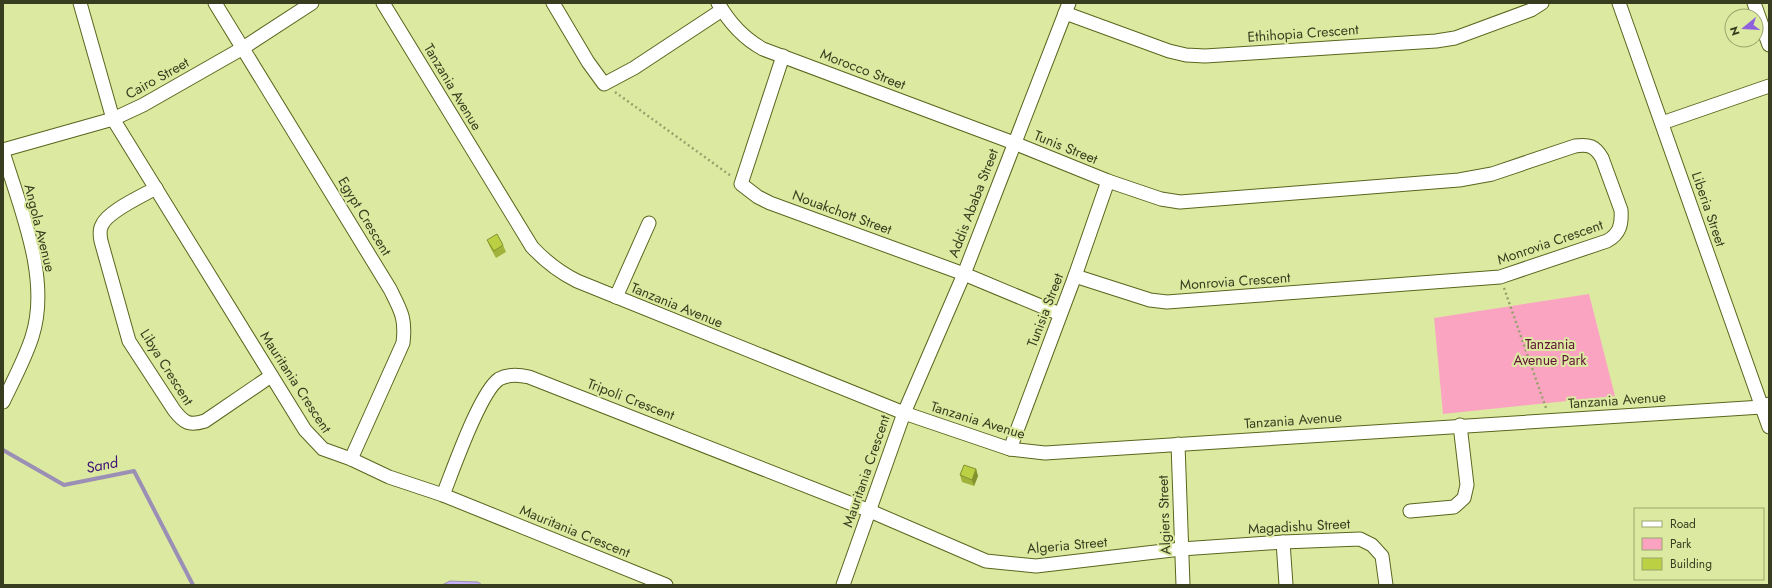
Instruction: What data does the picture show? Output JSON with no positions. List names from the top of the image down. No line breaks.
{"streets":{"street":["Ethihopia Crescent","Morocco Street","Cairo Street","Tanzania Avenue","Tunis Street","Addis Ababa Street","Liberia Street","Nouakchott Street","Egypt Crescent","Angola Avenue","Monrovia Crescent","Tunisia Street","Libya Crescent","Mauritania Crescent","Tripoli Crescent","Algiers Street","Magadishu Street","Algeria Street"]},"crossings":[["Ethihopia Crescent","Addis Ababa Street"],["Morocco Street","Tunis Street"],["Morocco Street","Addis Ababa Street"],["Cairo Street","Egypt Crescent"],["Cairo Street","Angola Avenue"],["Cairo Street","Mauritania Crescent"],["Tanzania Avenue","Addis Ababa Street"],["Tanzania Avenue","Liberia Street"],["Tanzania Avenue","Tunisia Street"],["Tanzania Avenue","Mauritania Crescent"],["Tanzania Avenue","Algiers Street"],["Tunis Street","Addis Ababa Street"],["Tunis Street","Monrovia Crescent"],["Tunis Street","Tunisia Street"],["Addis Ababa Street","Nouakchott Street"],["Addis Ababa Street","Mauritania Crescent"],["Nouakchott Street","Tunisia Street"],["Egypt Crescent","Mauritania Crescent"],["Monrovia Crescent","Tunisia Street"],["Libya Crescent","Mauritania Crescent"],["Mauritania Crescent","Tripoli Crescent"],["Mauritania Crescent","Algeria Street"],["Tripoli Crescent","Algeria Street"],["Algiers Street","Magadishu Street"],["Algiers Street","Algeria Street"],["Magadishu Street","Algeria Street"]],"water":["Sand"],"parks":["Tanzania Avenue Park"],"legend":["Road","Park","Building"],"north":"left"}
